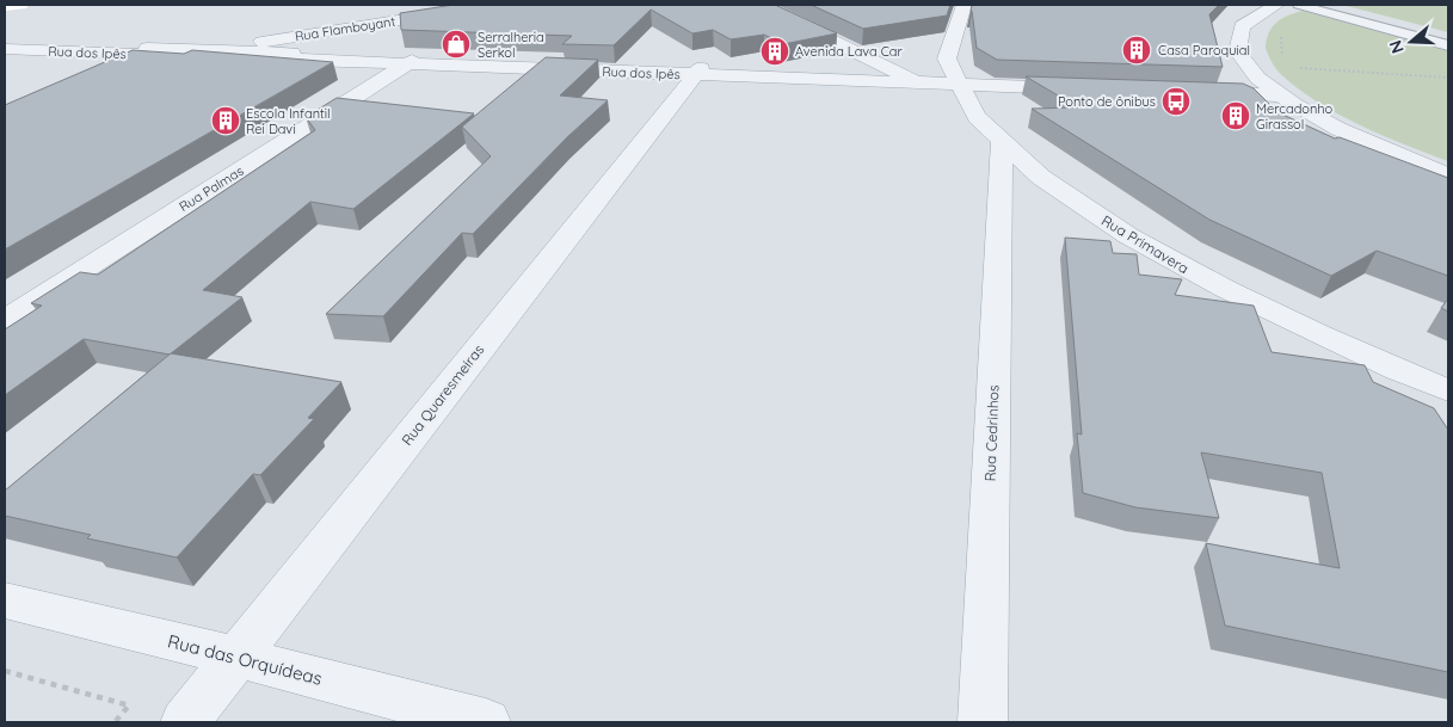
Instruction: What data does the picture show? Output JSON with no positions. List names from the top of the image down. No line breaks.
{"streets":{"street":["Rua Flamboyant","Rua dos Ipês","Rua Palmas","Rua Primavera","Rua Quaresmeiras","Rua Cedrinhos","Rua das Orquídeas"]},"crossings":[["Rua Flamboyant","Rua dos Ipês"],["Rua dos Ipês","Rua Palmas"],["Rua dos Ipês","Rua Primavera"],["Rua dos Ipês","Rua Quaresmeiras"],["Rua Primavera","Rua Cedrinhos"],["Rua Quaresmeiras","Rua das Orquídeas"]],"places":{"shop":["Serralheria Serkol"],"building":["Casa Paroquial","Avenida Lava Car","Mercadonho Girassol","Escola Infantil Rei Davi"],"bus stop":["Ponto de ônibus"]},"north":"left"}
